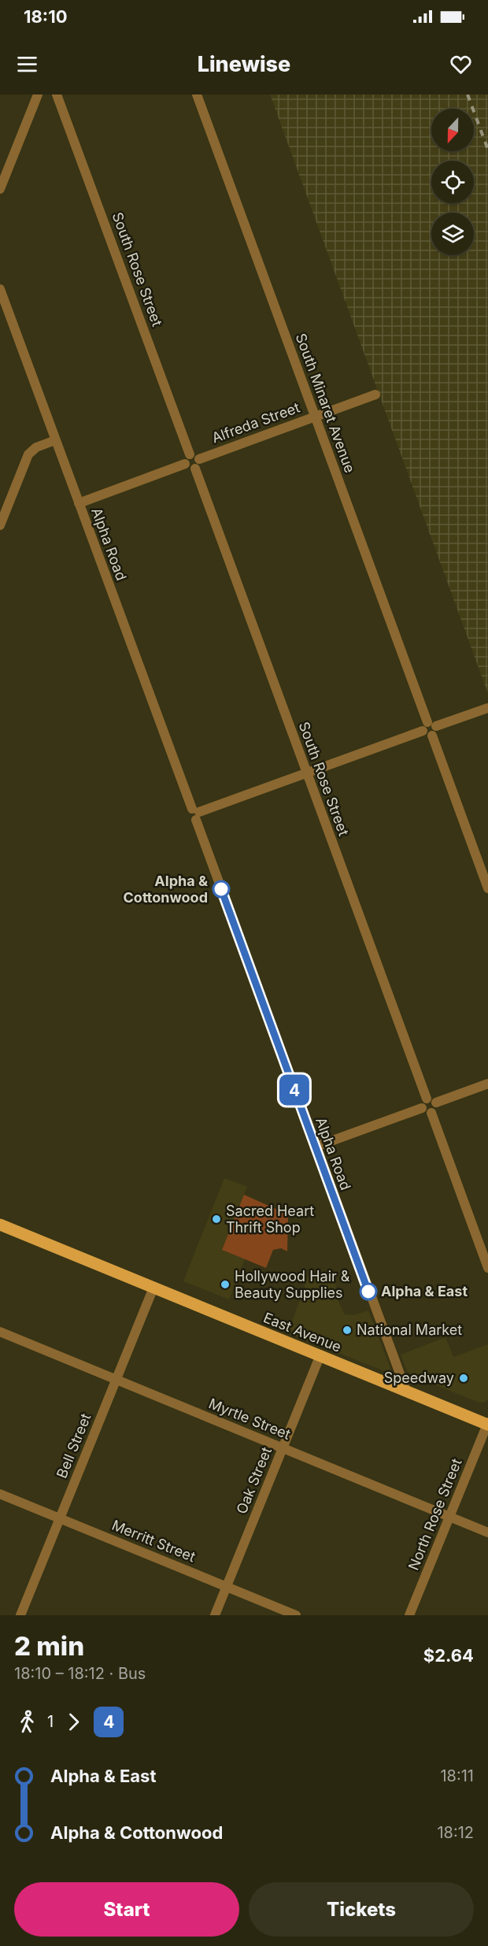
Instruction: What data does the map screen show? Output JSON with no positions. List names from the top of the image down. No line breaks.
{"streets":{"main road":["East Avenue"],"street":["South Rose Street","South Minaret Avenue","Alfreda Street","Alpha Road","Myrtle Street","Bell Street","Oak Street","North Rose Street","Merritt Street"]},"crossings":[["South Rose Street","Alfreda Street"],["South Minaret Avenue","Alfreda Street"],["Alpha Road","East Avenue"],["East Avenue","Bell Street"],["East Avenue","Oak Street"],["East Avenue","North Rose Street"],["Myrtle Street","Bell Street"],["Myrtle Street","Oak Street"],["Myrtle Street","North Rose Street"],["Bell Street","Merritt Street"],["Oak Street","Merritt Street"]],"places":["Alpha & Cottonwood","Sacred Heart Thrift Shop","Hollywood Hair & Beauty Supplies","Alpha & East","National Market","Speedway"],"lines":["bus line 4"],"north":"bottom","page":{"status":"18:10","header":"Linewise","on_map":"4","heading":["2 min","18:10 – 18:12 · Bus","$2.64"],"legs":["1","4"],"list":[{"name":"Alpha & East","value":"18:11"},{"name":"Alpha & Cottonwood","value":"18:12"}],"buttons":["Start","Tickets"]}}
